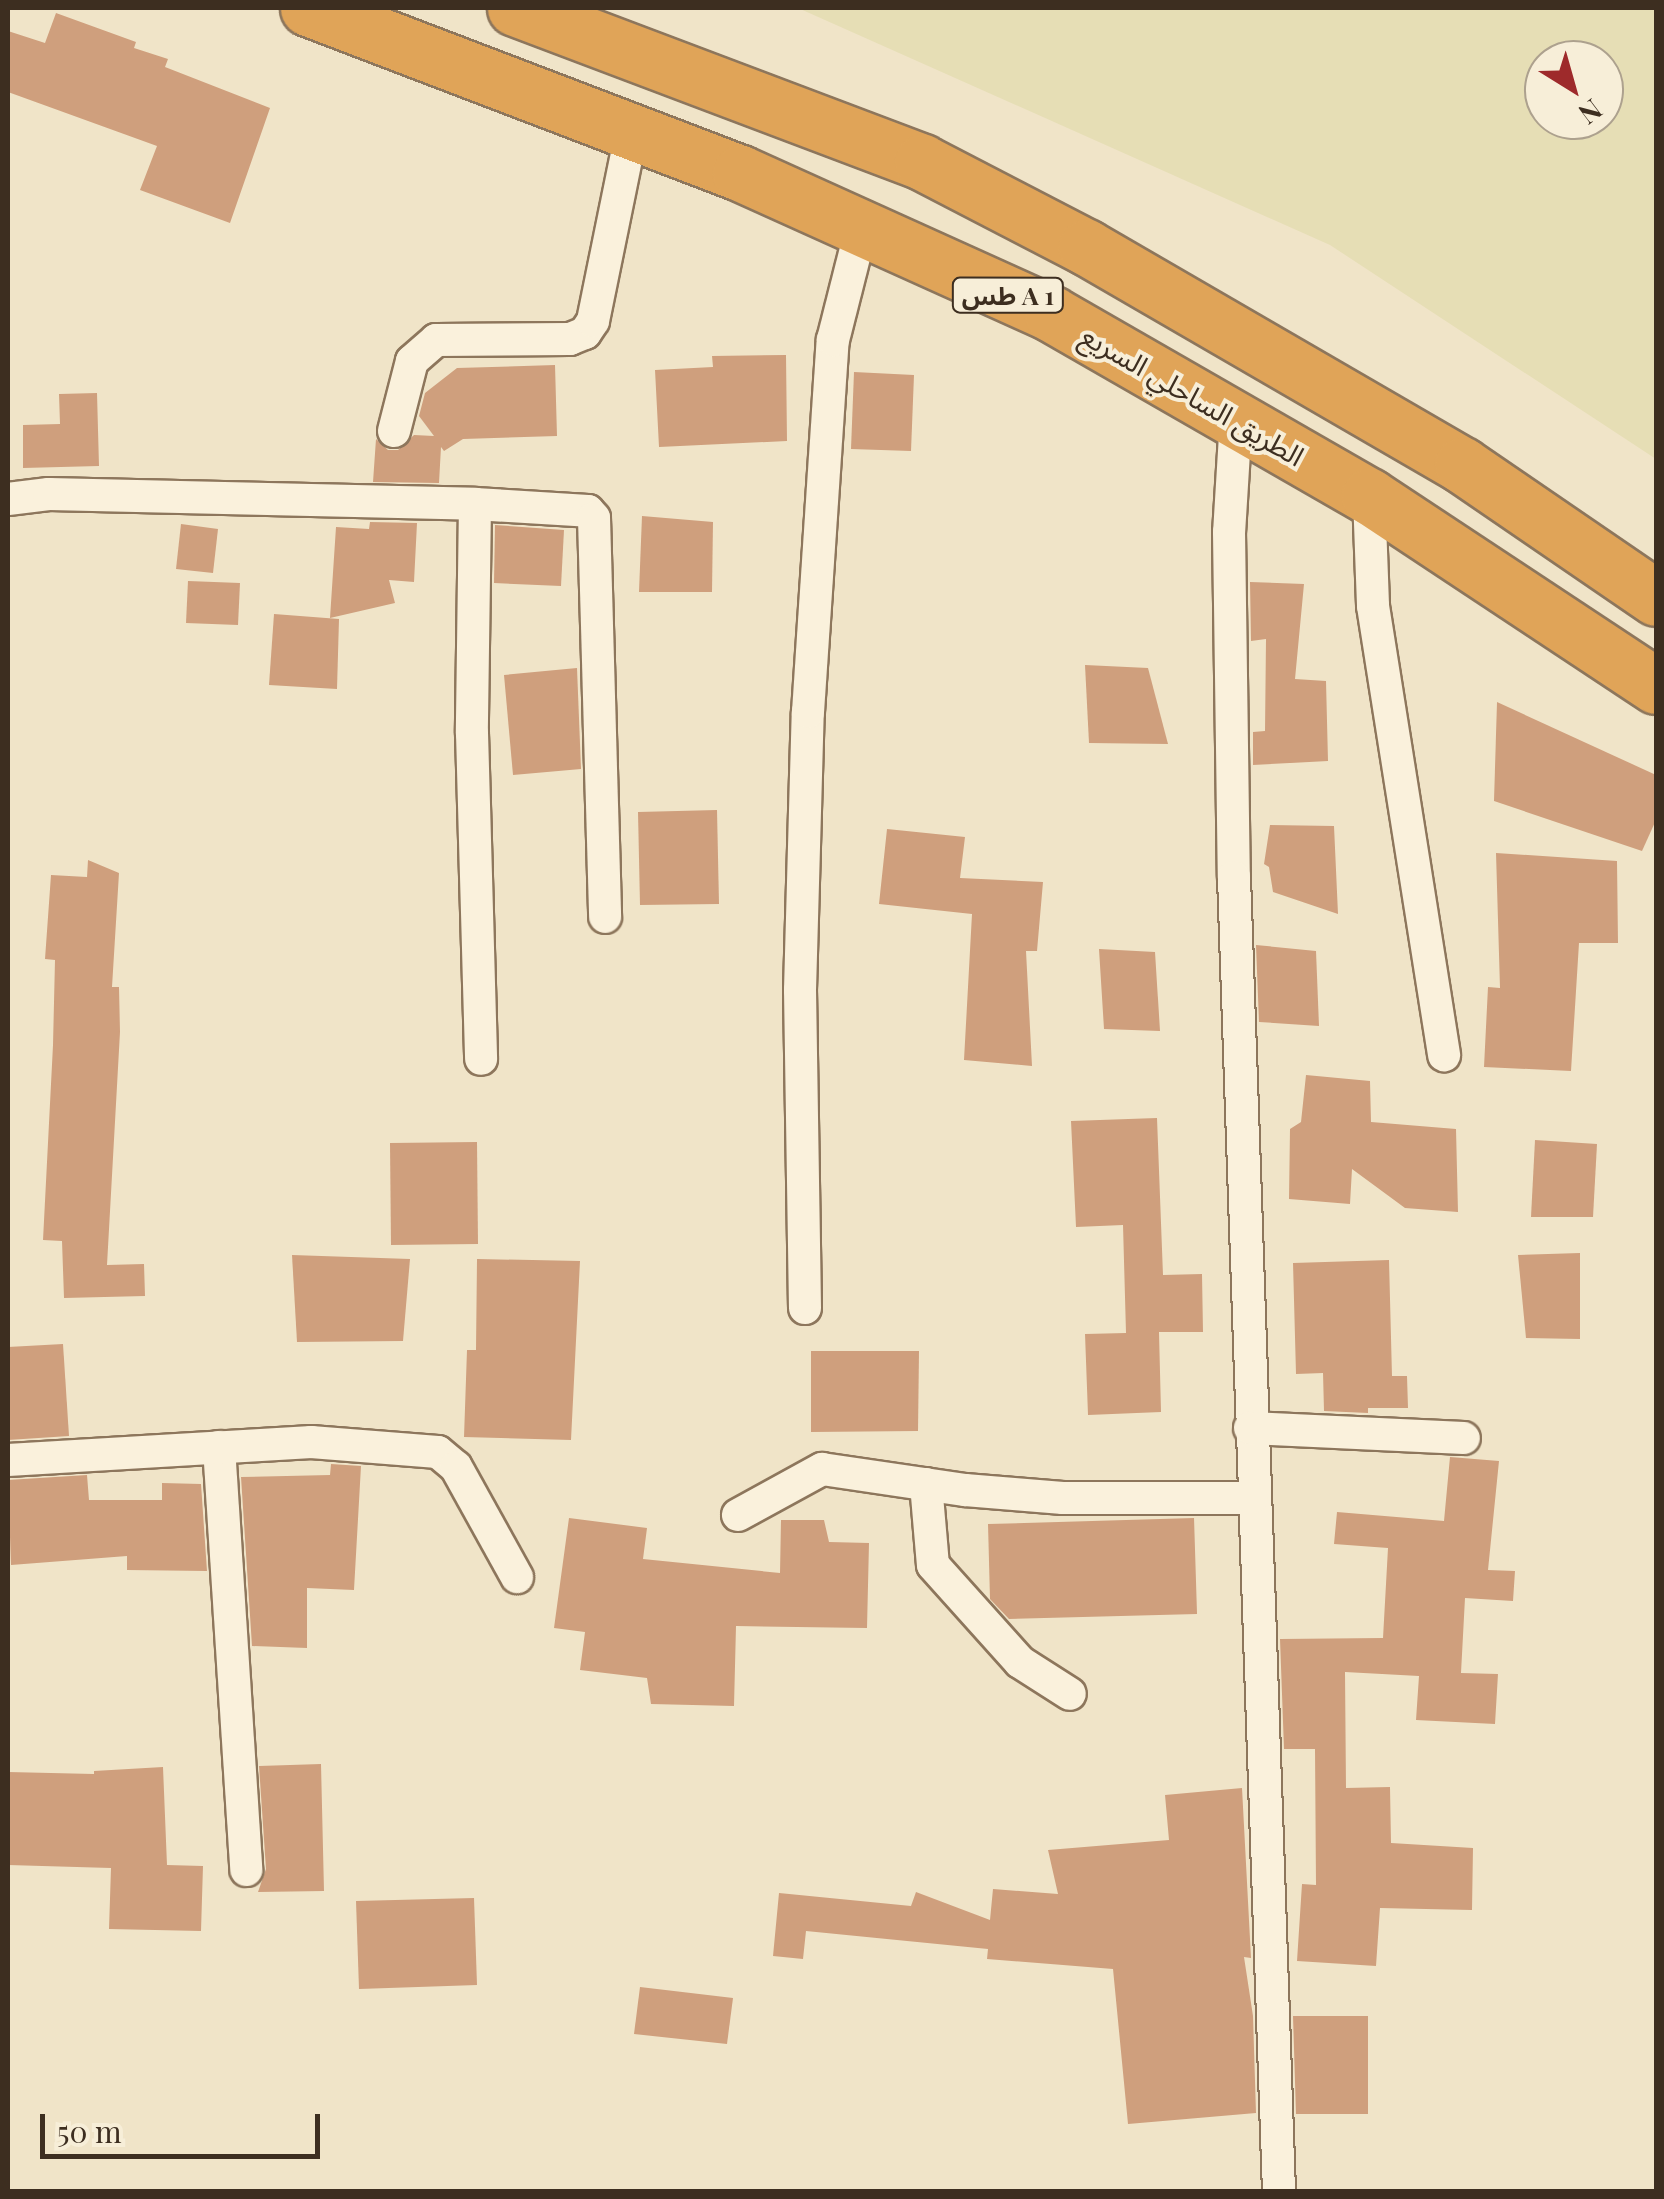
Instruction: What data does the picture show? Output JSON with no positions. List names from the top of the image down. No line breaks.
{"streets":{"highway":["طس A 1","الطريق الساحلي السريع"]},"scale_bar":"50 m","north":"bottom right"}
